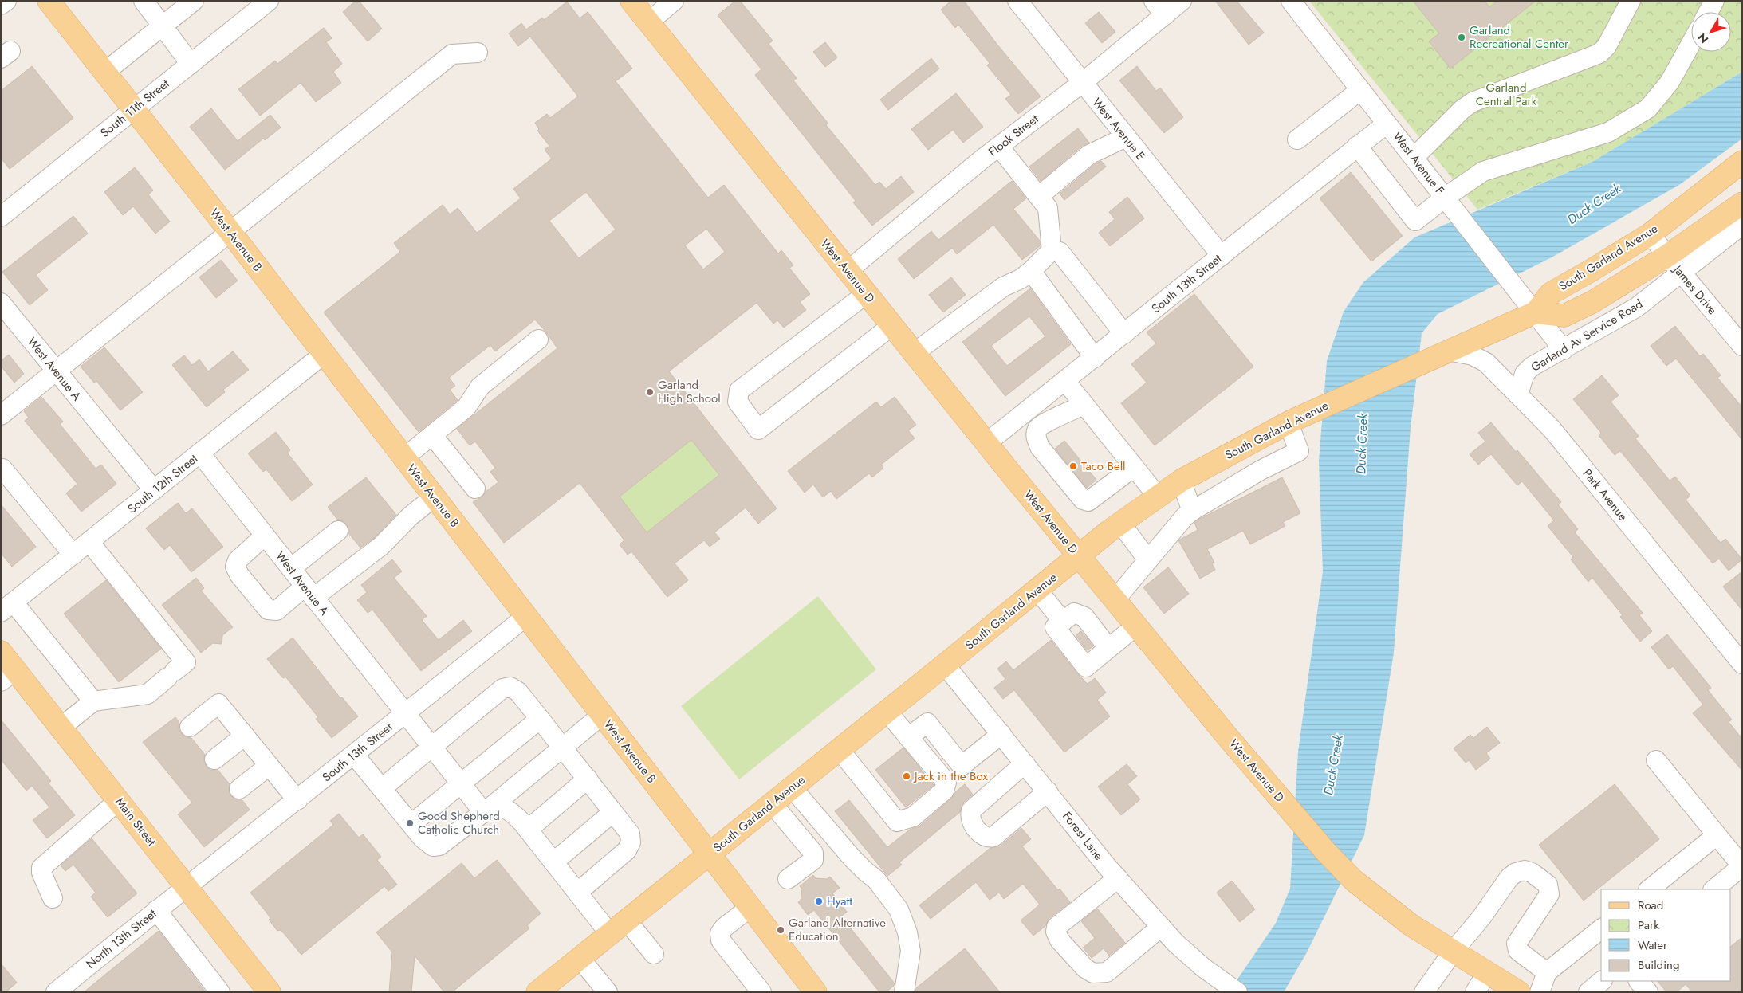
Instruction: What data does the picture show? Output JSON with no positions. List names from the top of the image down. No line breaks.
{"streets":{"main road":["West Avenue B","South Garland Avenue","West Avenue D","Main Street"],"street":["South 11th Street","West Avenue E","Flook Street","West Avenue F","South 13th Street","James Drive","Garland Av Service Road","West Avenue A","South 12th Street","Park Avenue","Forest Lane","North 13th Street"]},"crossings":[["South 11th Street","West Avenue B"],["West Avenue E","Flook Street"],["West Avenue E","South 13th Street"],["Flook Street","West Avenue D"],["West Avenue F","South Garland Avenue"],["West Avenue F","South 13th Street"],["West Avenue B","South Garland Avenue"],["West Avenue B","South 13th Street"],["West Avenue B","South 12th Street"],["South Garland Avenue","West Avenue D"],["South Garland Avenue","James Drive"],["South Garland Avenue","Park Avenue"],["South Garland Avenue","Forest Lane"],["West Avenue D","South 13th Street"],["South 13th Street","West Avenue A"],["South 13th Street","Main Street"],["South 13th Street","North 13th Street"],["James Drive","Garland Av Service Road"],["Garland Av Service Road","Park Avenue"],["West Avenue A","South 12th Street"],["Main Street","North 13th Street"]],"water":["Duck Creek"],"parks":["Garland Central Park"],"places":["Garland Recreational Center","Garland High School","Taco Bell","Jack in the Box","Good Shepherd Catholic Church","Hyatt","Garland Alternative Education"],"legend":["Road","Park","Water","Building"],"north":"bottom left"}
